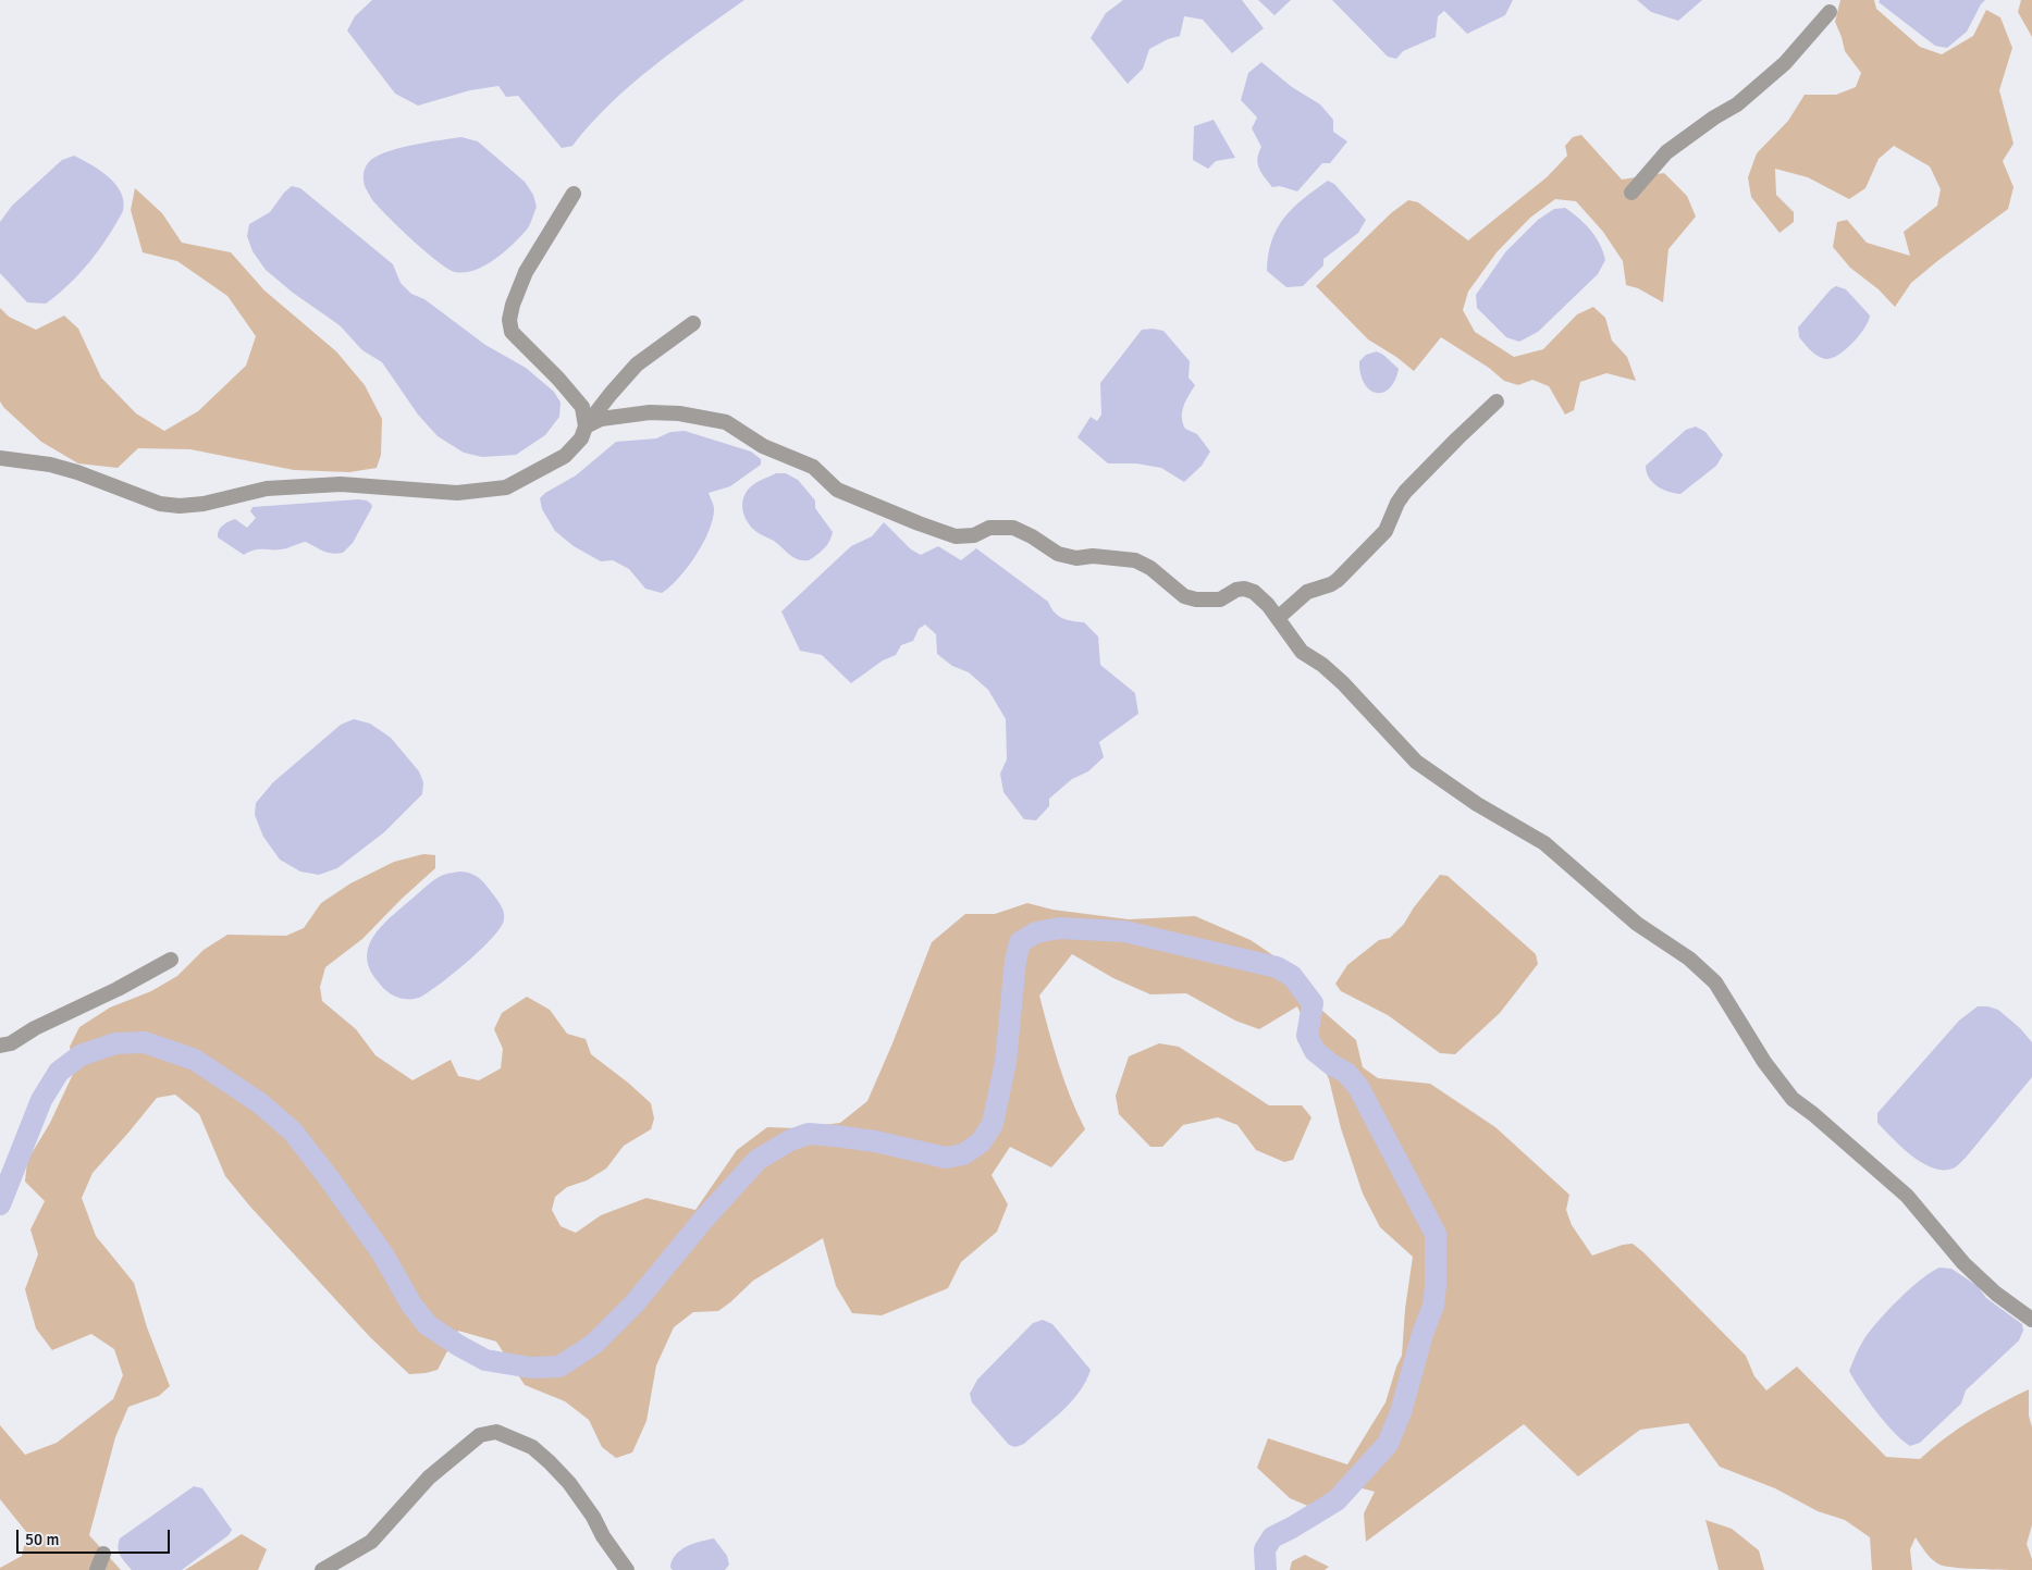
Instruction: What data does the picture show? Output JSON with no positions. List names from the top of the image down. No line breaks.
{"scale_bar":"50 m"}
